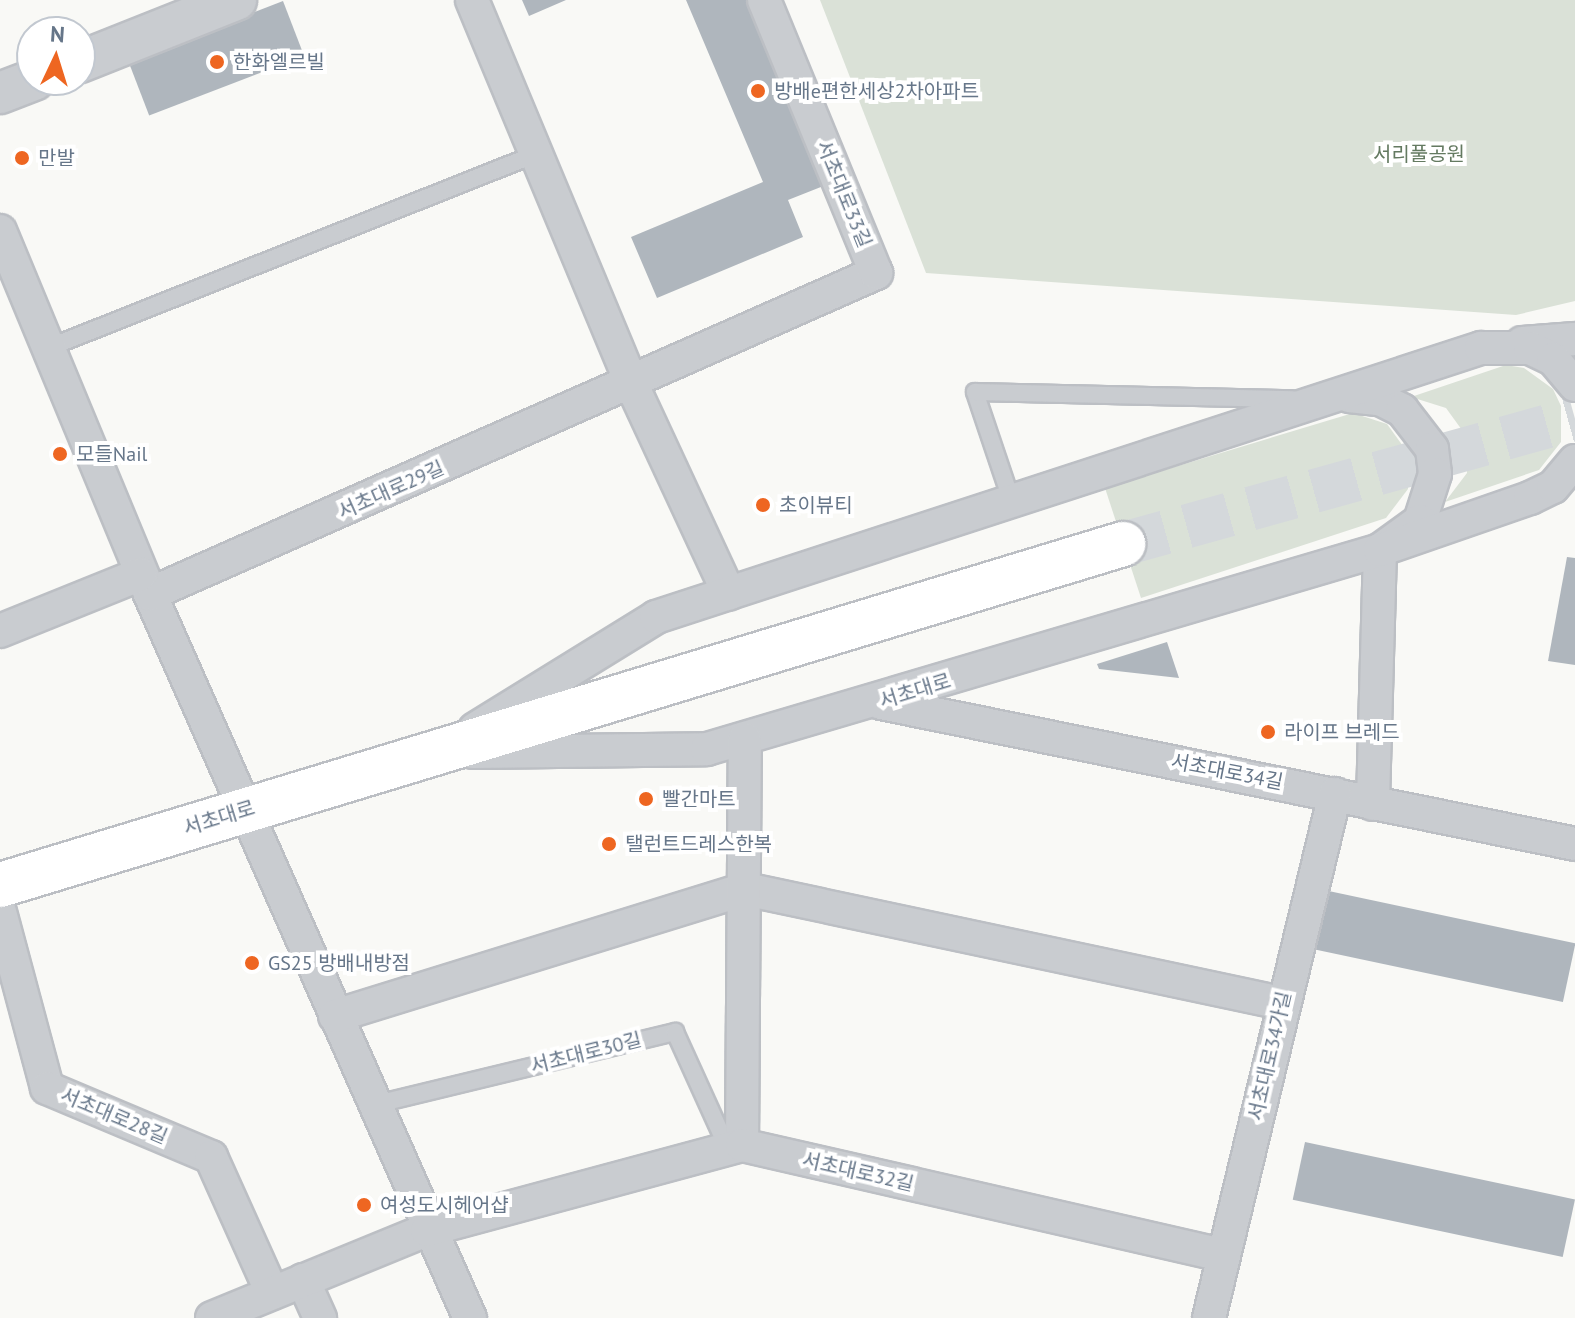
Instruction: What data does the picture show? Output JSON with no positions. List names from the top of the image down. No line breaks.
{"streets":{"main road":["서초대로"],"street":["서초대로33길","서초대로29길","서초대로34길","서초대로34가길","서초대로28길","서초대로32길"],"lane":["서초대로30길"]},"crossings":[["서초대로33길","서초대로29길"],["서초대로","서초대로34길"],["서초대로34길","서초대로34가길"],["서초대로30길","서초대로32길"],["서초대로34가길","서초대로32길"]],"parks":["서리풀공원"],"places":["한화엘르빌","방배e편한세상2차아파트","만발","모들Nail","초이뷰티","라이프 브레드","빨간마트","탤런트드레스한복","GS25 방배내방점","여성도시헤어샵"],"north":"top"}
